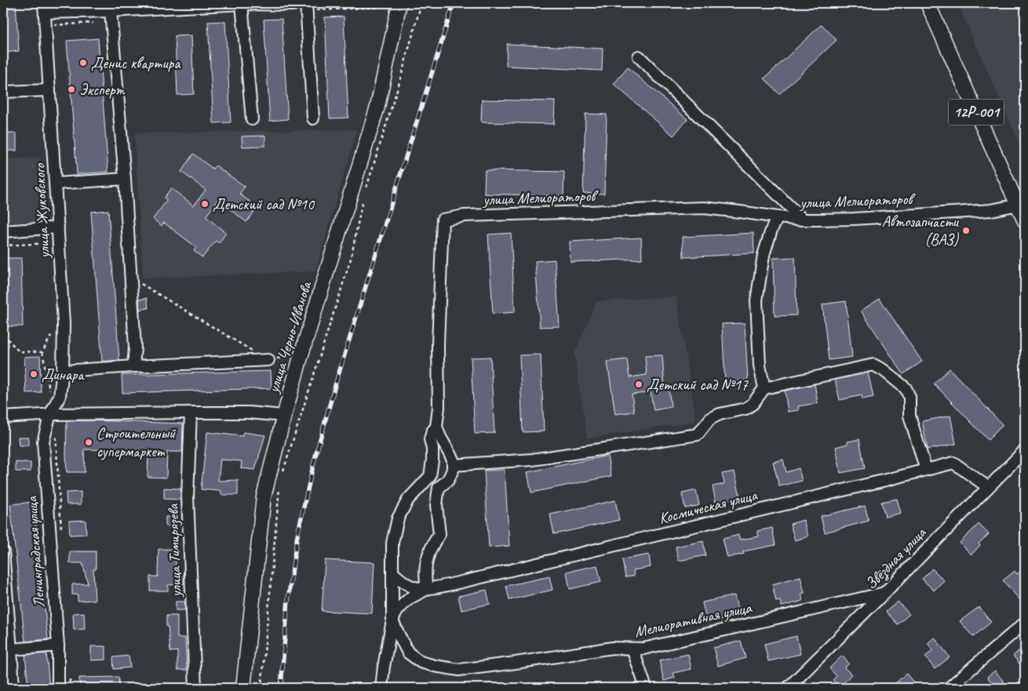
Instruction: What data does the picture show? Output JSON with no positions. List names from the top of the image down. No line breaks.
{"streets":{"main road":["12Р-001","улица Черно-Иванова"],"street":["улица Мелиораторов","улица Жуковского","Космическая улица","улица Тимирязева","Ленинградская улица","Звёздная улица","Мелиоративная улица"]},"crossings":[["12Р-001","улица Мелиораторов"],["улица Жуковского","Ленинградская улица"],["Космическая улица","Звёздная улица"],["Звёздная улица","Мелиоративная улица"]],"places":["Денис квартира","Эксперт","Детский сад №10","Автозапчасти (ВАЗ)","Динара","Детский сад №17","Строительный супермаркет"]}
